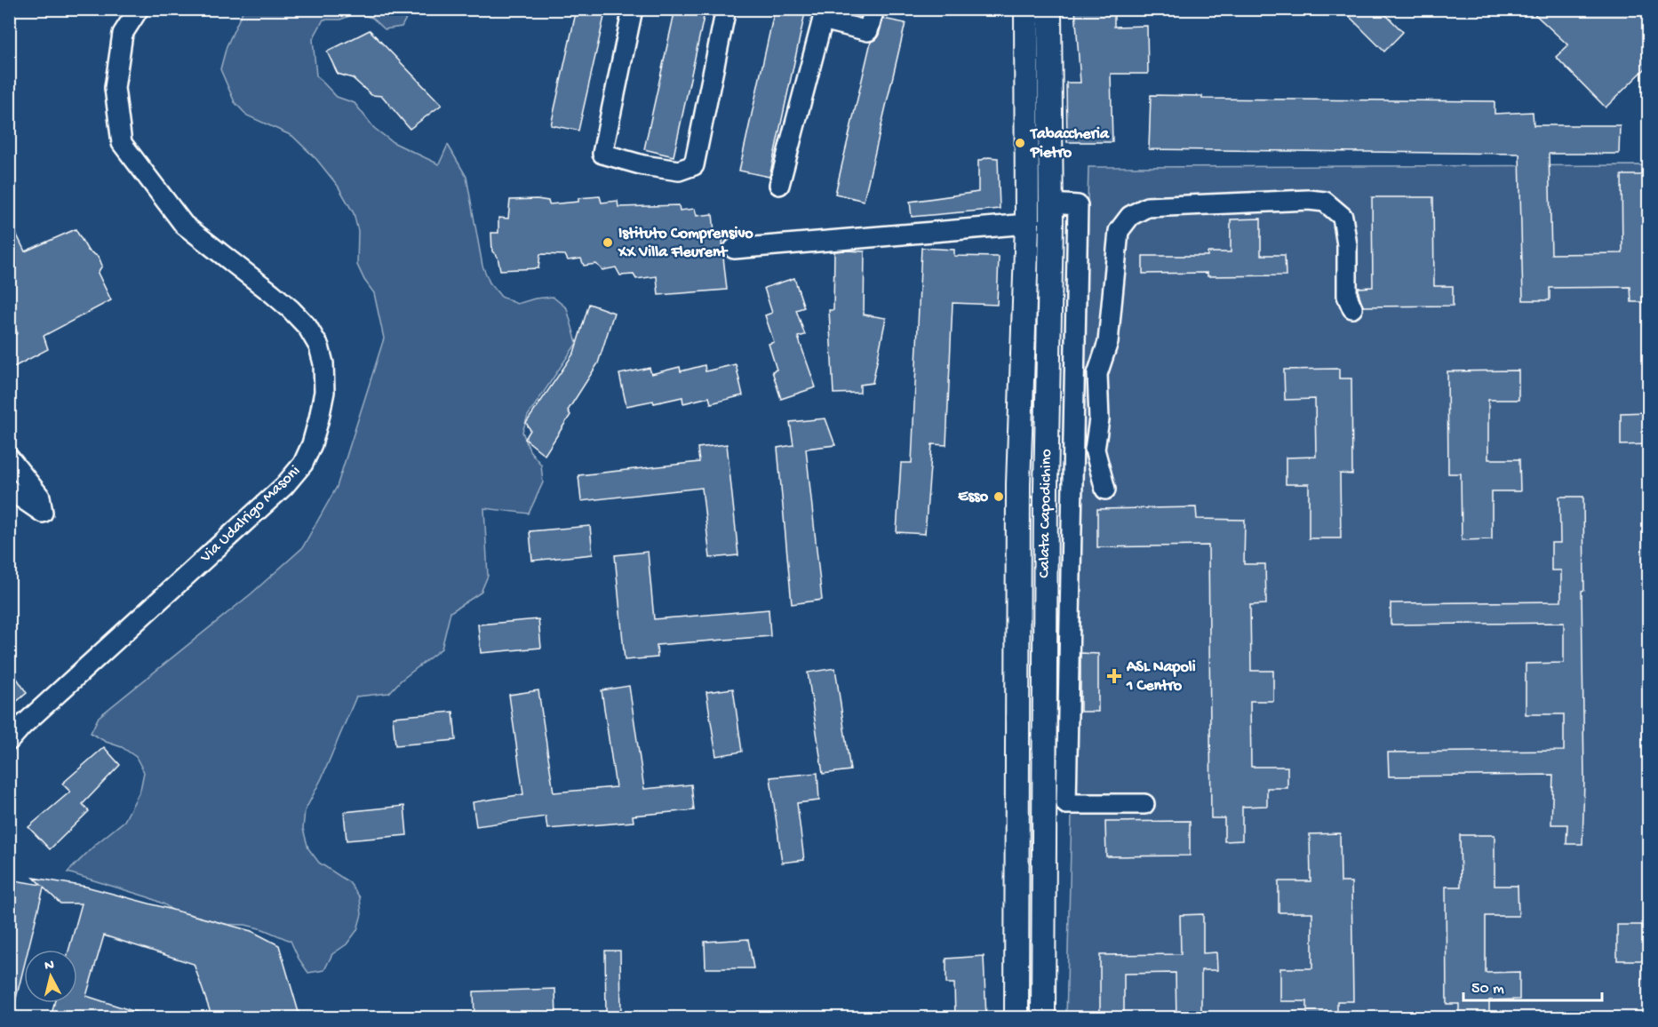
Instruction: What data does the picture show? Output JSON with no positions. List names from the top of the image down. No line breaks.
{"streets":{"main road":["Calata Capodichino"],"street":["Via Udalrigo Masoni"]},"places":{"other":["Tabaccheria Pietro","Istituto Comprensivo XX Villa Fleurent","Esso"],"health":["ASL Napoli 1 Centro"]},"scale_bar":"50 m","north":"top"}
